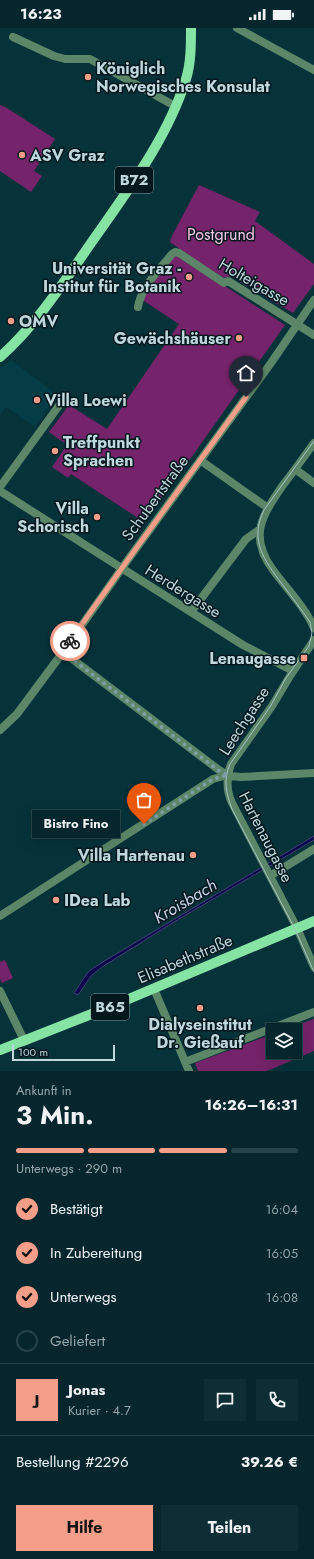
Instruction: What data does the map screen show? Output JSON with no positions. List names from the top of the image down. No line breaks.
{"streets":{"main road":["B72","Elisabethstraße","B65"],"street":["Holteigasse","Schubertstraße","Herdergasse","Leechgasse","Hartenaugasse"]},"crossings":[["Holteigasse","Schubertstraße"],["Schubertstraße","Herdergasse"],["Schubertstraße","Hartenaugasse"],["Herdergasse","Leechgasse"],["Leechgasse","Hartenaugasse"],["Hartenaugasse","Elisabethstraße"]],"water":["Kroisbach"],"parks":["Postgrund"],"places":{"other":["Königlich Norwegisches Konsulat","ASV Graz","Universität Graz - Institut für Botanik","OMV","Gewächshäuser","Villa Loewi","Treffpunkt Sprachen","Villa Schorisch","Bistro Fino","Villa Hartenau","IDea Lab","Dialyseinstitut Dr. Gießauf"],"transit":["Lenaugasse"]},"scale_bar":"100 m","page":{"status":"16:23","bubble":"Bistro Fino","scale":"100 m","heading":["3 Min.","Ankunft in","16:26–16:31"],"panel":["Jonas","Kurier · 4.7","Bestellung #2296","39.26 €"],"bar":"Unterwegs · 290 m","list":[["Bestätigt","16:04"],["In Zubereitung","16:05"],["Unterwegs","16:08"],"Geliefert"],"round":"J","buttons":["Hilfe","Teilen"]}}
